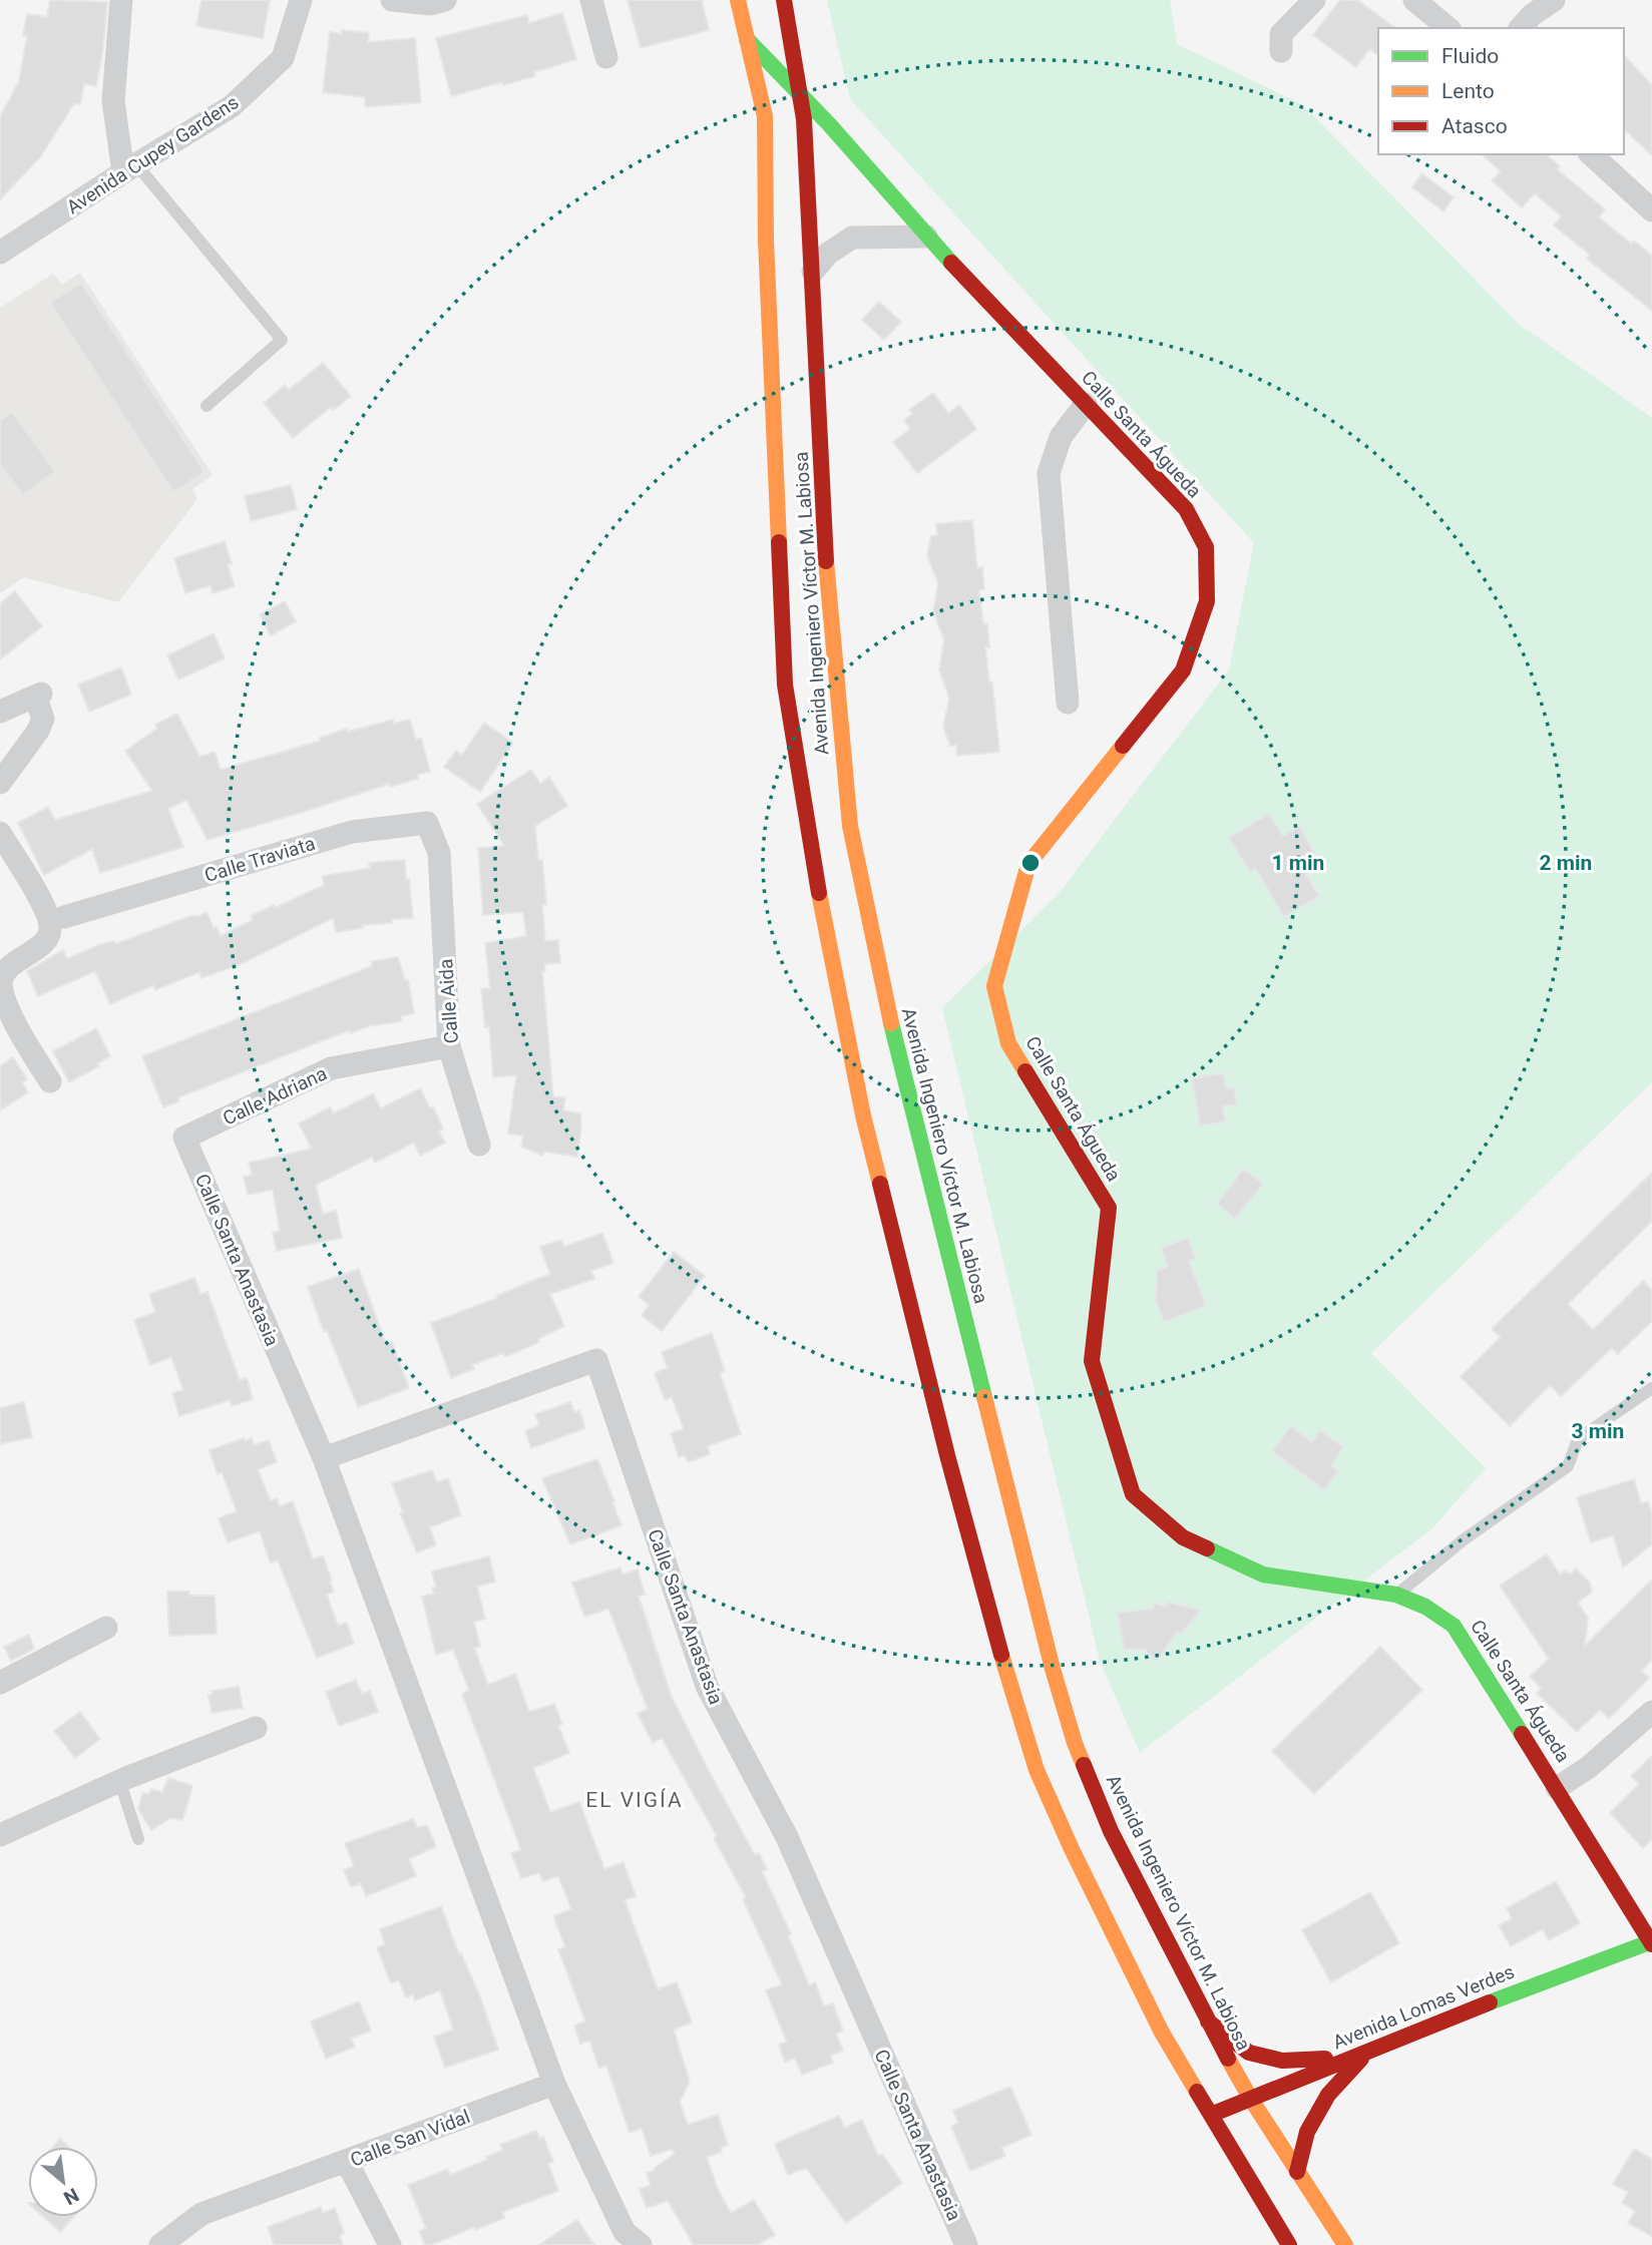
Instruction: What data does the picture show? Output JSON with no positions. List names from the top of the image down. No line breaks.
{"streets":{"main road":["Calle Santa Águeda","Avenida Ingeniero Víctor M. Labiosa","Avenida Lomas Verdes"],"street":["Avenida Cupey Gardens","Calle Traviata","Calle Aida","Calle Adriana","Calle Santa Anastasia","Calle San Vidal"]},"crossings":[["Calle Santa Águeda","Avenida Ingeniero Víctor M. Labiosa"],["Calle Santa Águeda","Avenida Lomas Verdes"],["Avenida Ingeniero Víctor M. Labiosa","Avenida Lomas Verdes"],["Calle Traviata","Calle Aida"],["Calle Aida","Calle Adriana"],["Calle Adriana","Calle Santa Anastasia"],["Calle Santa Anastasia","Calle San Vidal"]],"districts":["EL VIGÍA"],"legend":["Fluido","Lento","Atasco"],"north":"bottom right","rings":["1 min","2 min","3 min"]}
